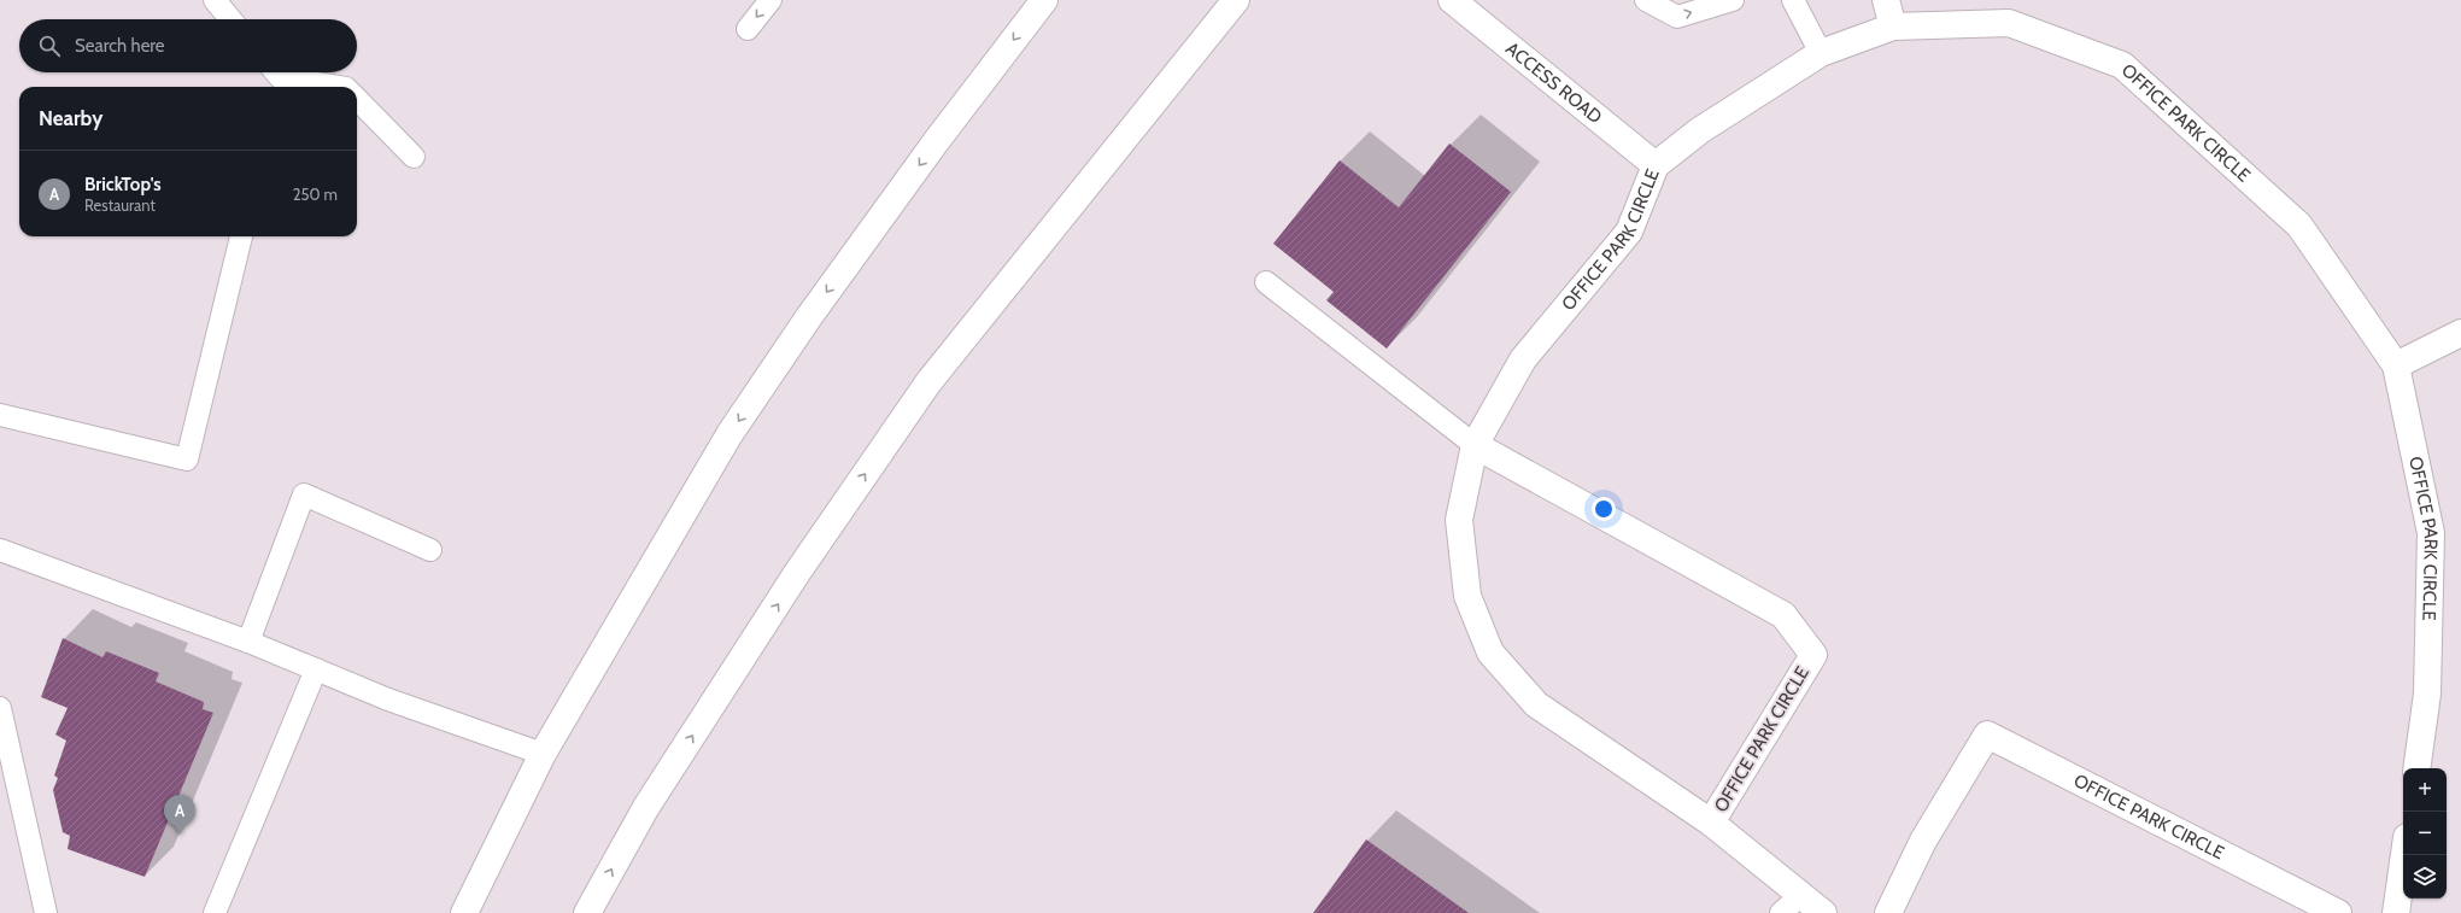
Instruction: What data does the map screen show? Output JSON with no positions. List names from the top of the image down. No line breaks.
{"streets":{"main road":["ACCESS ROAD","OFFICE PARK CIRCLE"]},"crossings":[["ACCESS ROAD","OFFICE PARK CIRCLE"]],"page":{"search":"Search here","heading":"Nearby","list":[{"mark":"A","name":"BrickTop's","note":"Restaurant","value":"250 m"}],"map_buttons":["+","−"],"pins":"A"}}
